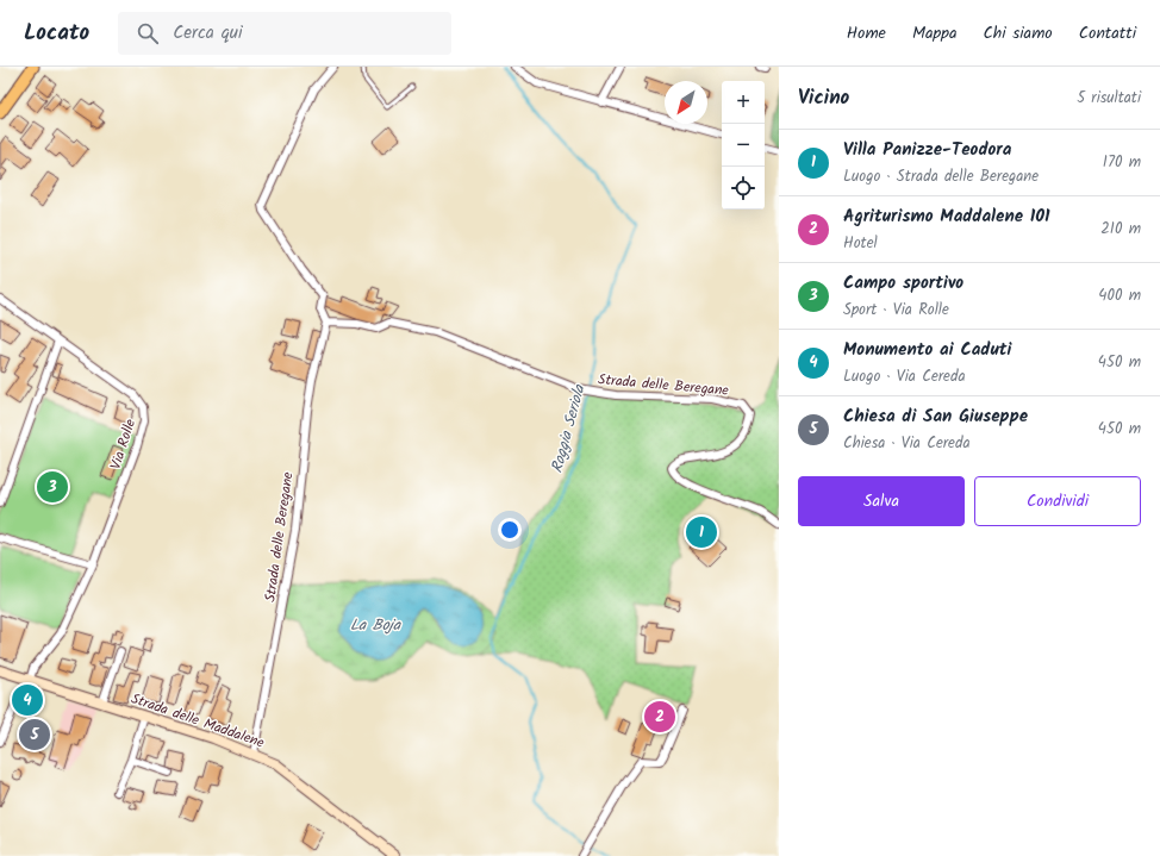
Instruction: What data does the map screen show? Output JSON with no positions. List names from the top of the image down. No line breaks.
{"streets":{"street":["Strada delle Beregane","Via Rolle","Strada delle Maddalene"]},"crossings":[["Strada delle Beregane","Strada delle Maddalene"],["Via Rolle","Strada delle Maddalene"]],"water":["Roggia Seriola","La Boja"],"north":"bottom left","page":{"header":"Locato","search":"Cerca qui","nav":["Home","Mappa","Chi siamo","Contatti"],"heading":["Vicino","5 risultati"],"map_buttons":["+","−"],"list":[{"mark":"1","name":"Villa Panizze-Teodora","note":"Luogo · Strada delle Beregane","value":"170 m"},{"mark":"2","name":"Agriturismo Maddalene 101","note":"Hotel","value":"210 m"},{"mark":"3","name":"Campo sportivo","note":"Sport · Via Rolle","value":"400 m"},{"mark":"4","name":"Monumento ai Caduti","note":"Luogo · Via Cereda","value":"450 m"},{"mark":"5","name":"Chiesa di San Giuseppe","note":"Chiesa · Via Cereda","value":"450 m"}],"buttons":["Salva","Condividi"],"pins":["3","1","4","2","5"]}}
